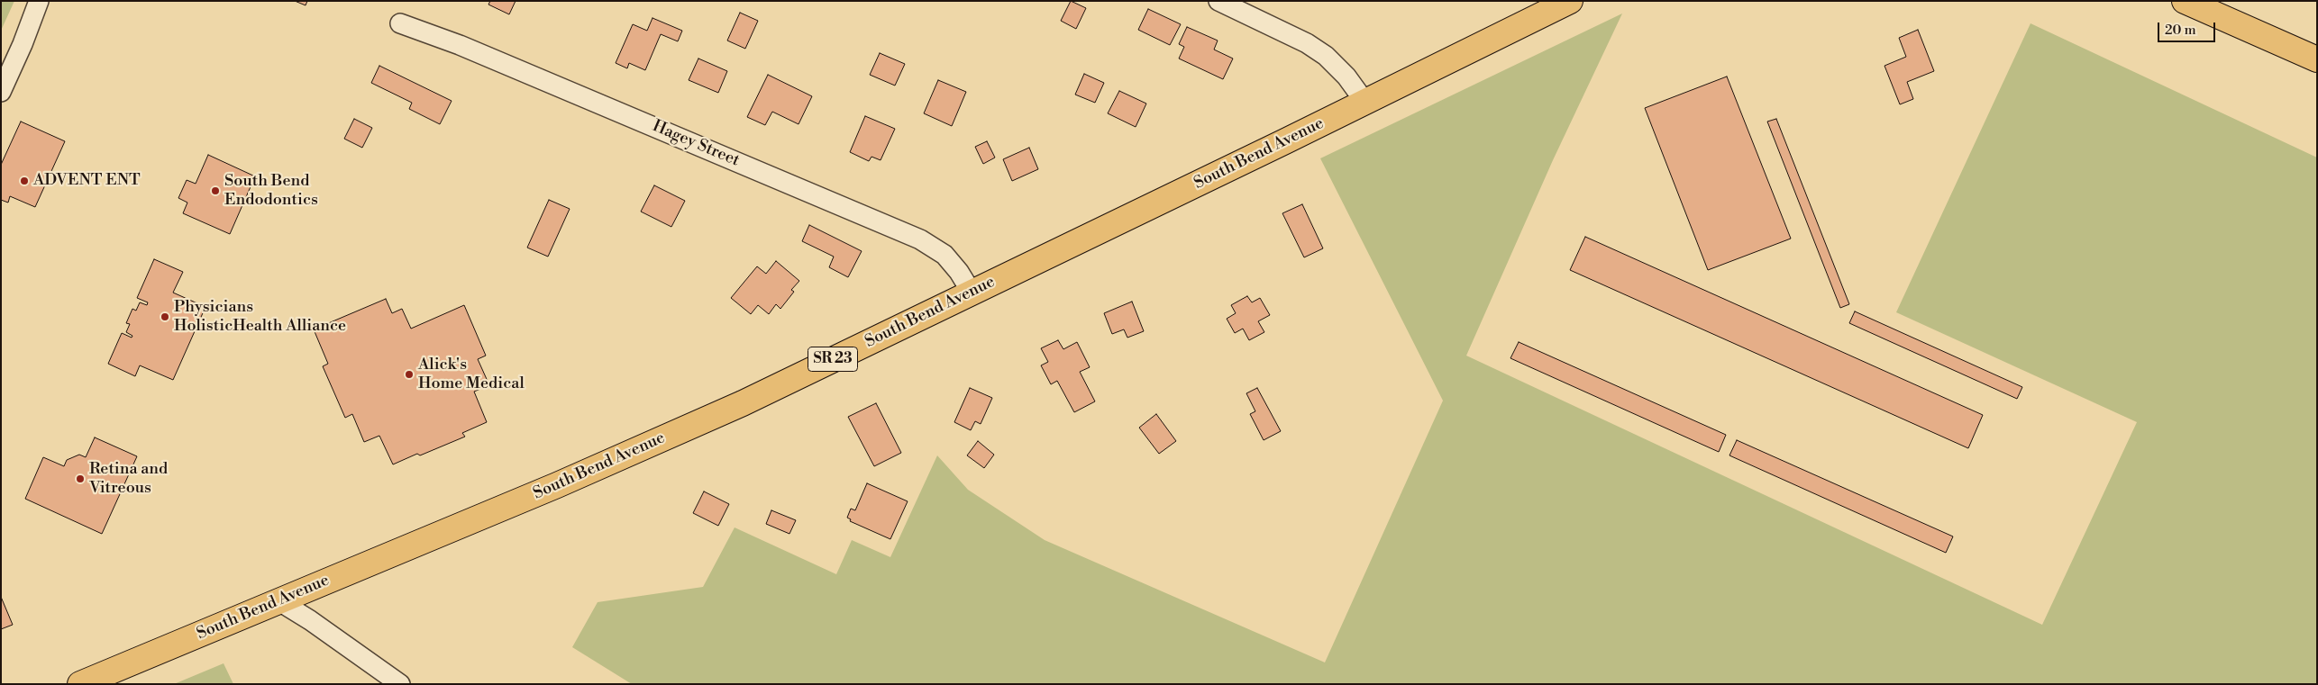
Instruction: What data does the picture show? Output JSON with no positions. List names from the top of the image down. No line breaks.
{"streets":{"main road":["South Bend Avenue","SR 23"],"street":["Hagey Street"]},"crossings":[["Hagey Street","South Bend Avenue"]],"places":["ADVENT ENT","South Bend Endodontics","Physicians HolisticHealth Alliance","Alick's Home Medical","Retina and Vitreous"],"scale_bar":"20 m"}
